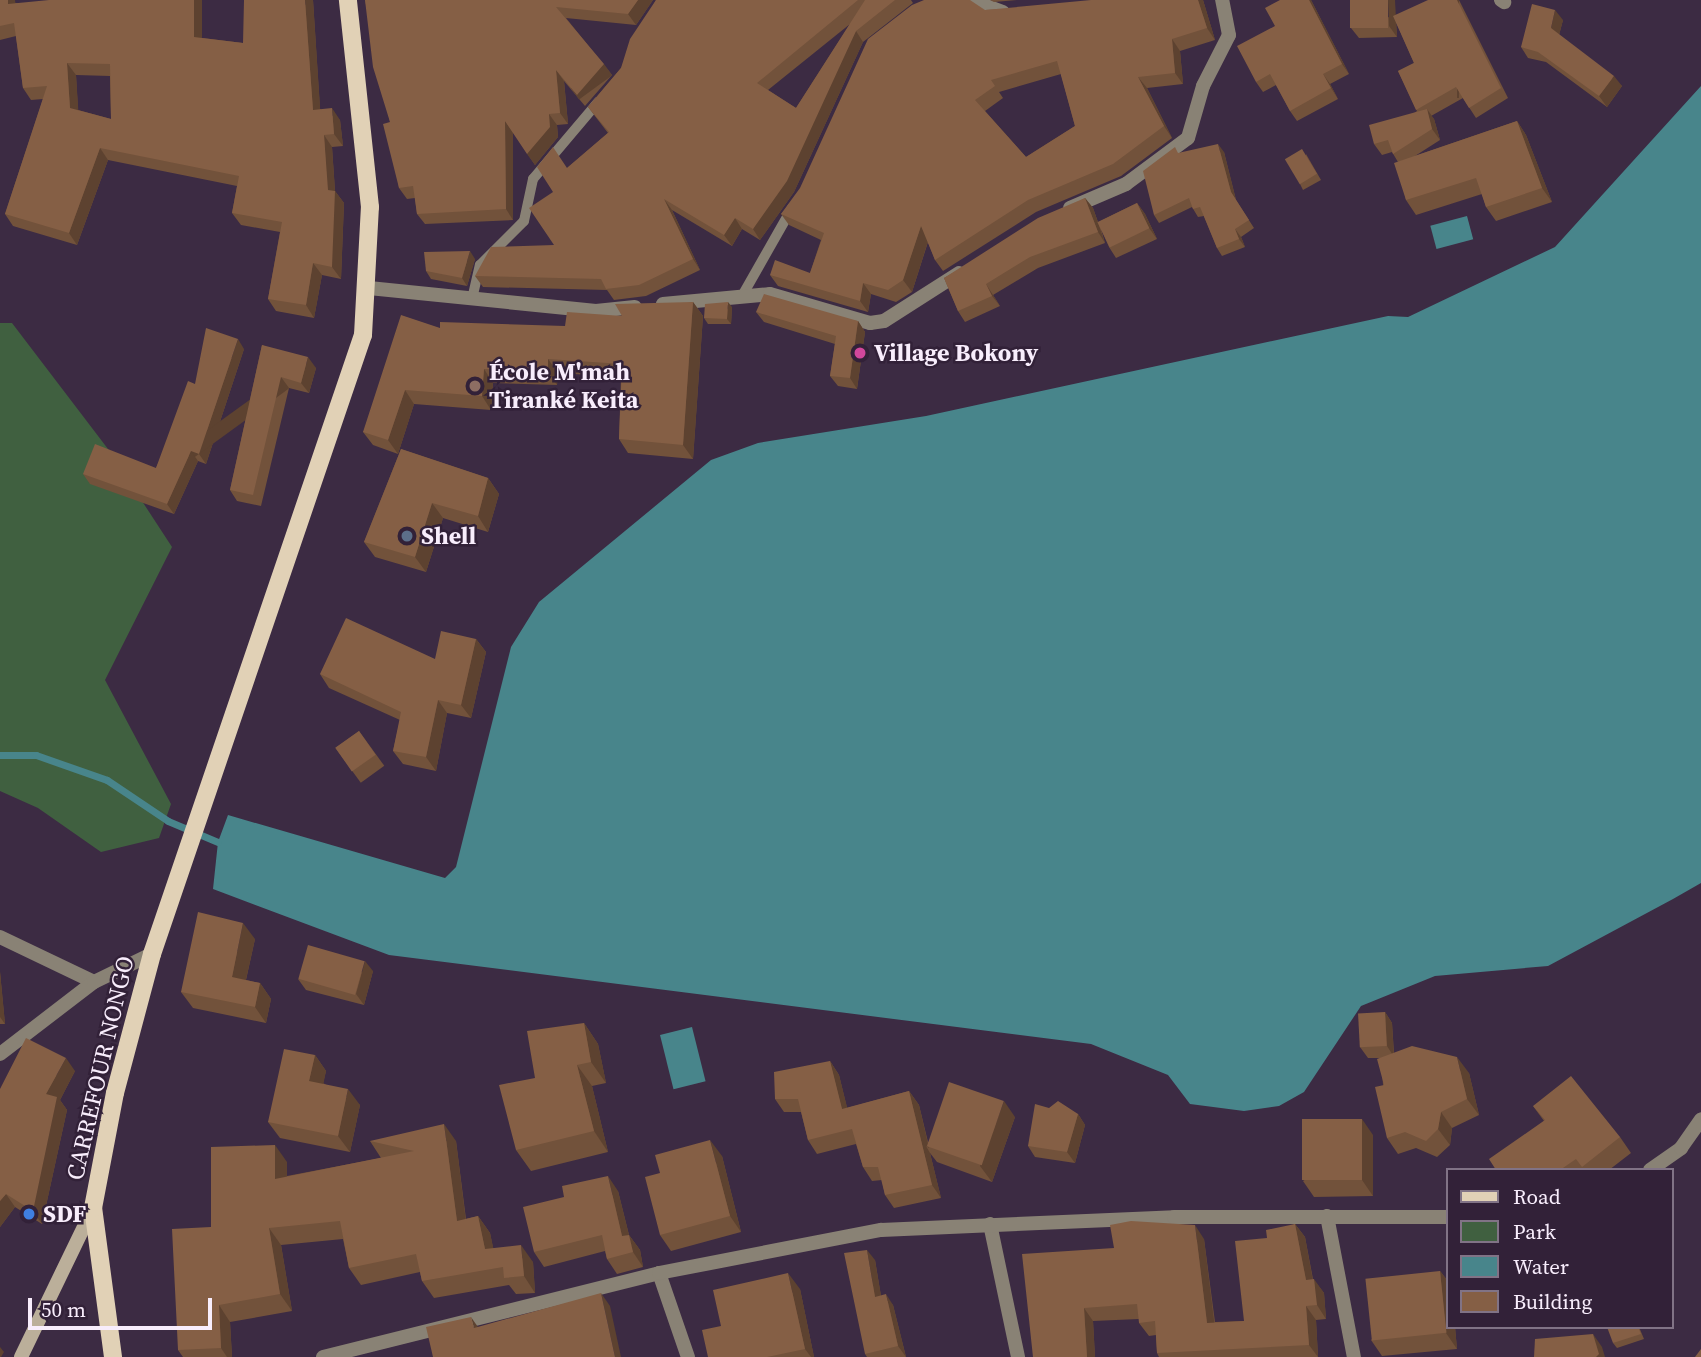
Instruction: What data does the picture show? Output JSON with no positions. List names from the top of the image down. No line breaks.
{"streets":{"main road":["CARREFOUR NONGO"]},"places":["Village Bokony","École M'mah Tiranké Keita","Shell","SDF"],"legend":["Road","Park","Water","Building"],"scale_bar":"50 m"}
